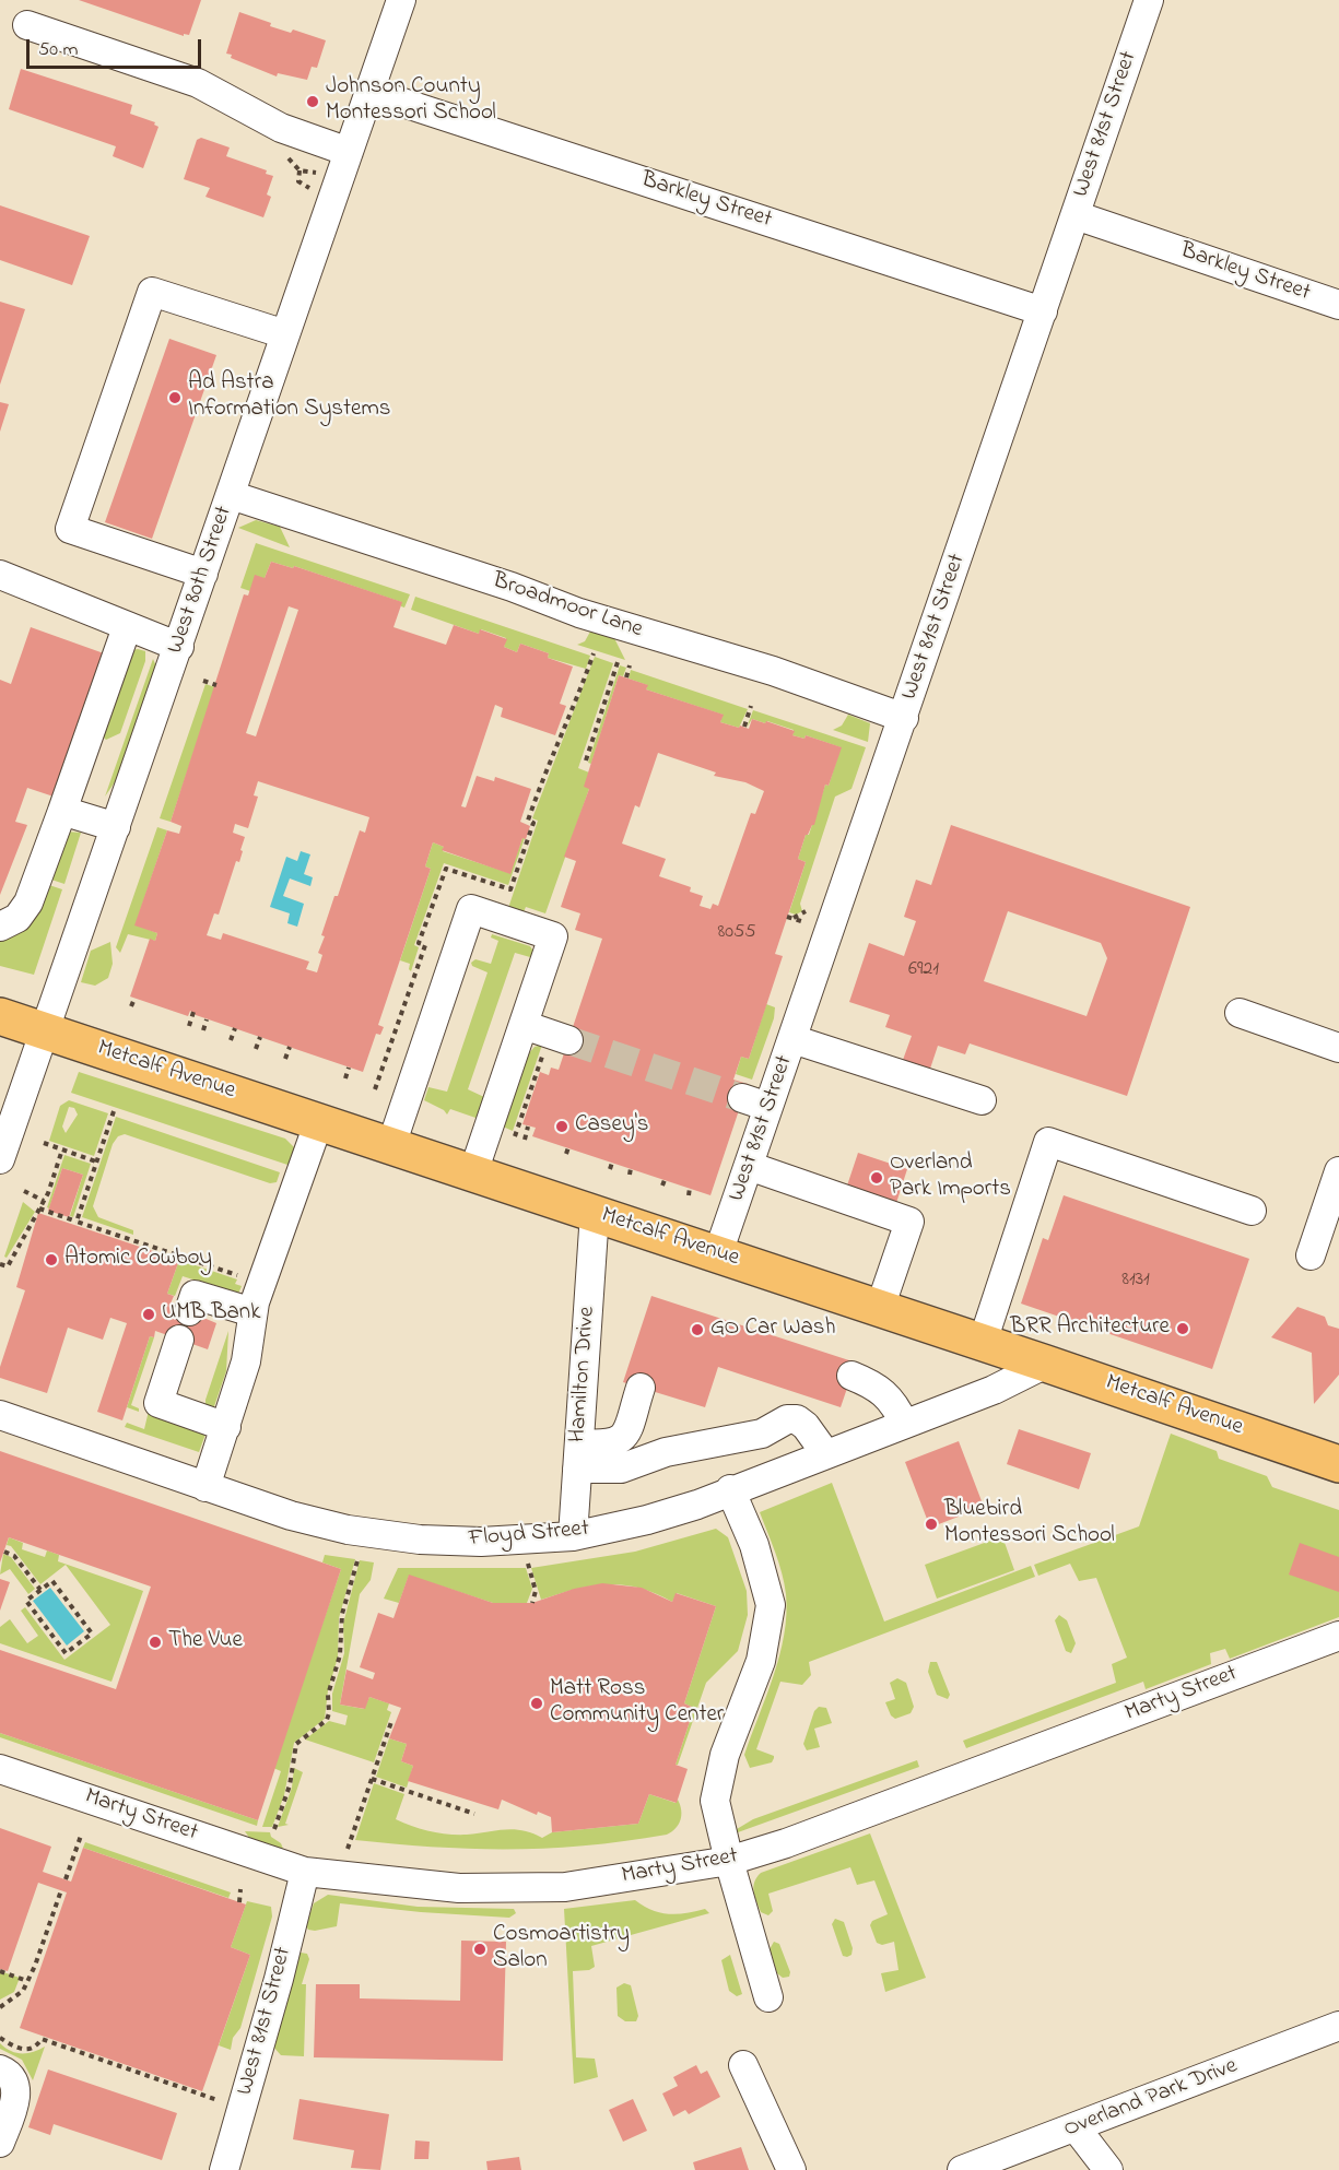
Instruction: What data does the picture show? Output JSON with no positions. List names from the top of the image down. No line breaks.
{"streets":{"main road":["Metcalf Avenue"],"street":["West 81st Street","Barkley Street","West 80th Street","Broadmoor Lane","Hamilton Drive","Floyd Street","Marty Street","Overland Park Drive"]},"crossings":[["West 81st Street","Barkley Street"],["West 81st Street","Broadmoor Lane"],["West 81st Street","Metcalf Avenue"],["West 81st Street","Marty Street"],["Barkley Street","West 80th Street"],["West 80th Street","Broadmoor Lane"],["West 80th Street","Metcalf Avenue"],["Metcalf Avenue","Hamilton Drive"],["Metcalf Avenue","Floyd Street"],["Hamilton Drive","Floyd Street"]],"places":["Johnson County Montessori School","Ad Astra Information Systems","Casey's","Overland Park Imports","Atomic Cowboy","UMB Bank","BRR Architecture","GO Car Wash","Bluebird Montessori School","The Vue","Matt Ross Community Center","Cosmoartistry Salon"],"house_numbers":["8055","6921","8131"],"scale_bar":"50 m"}
